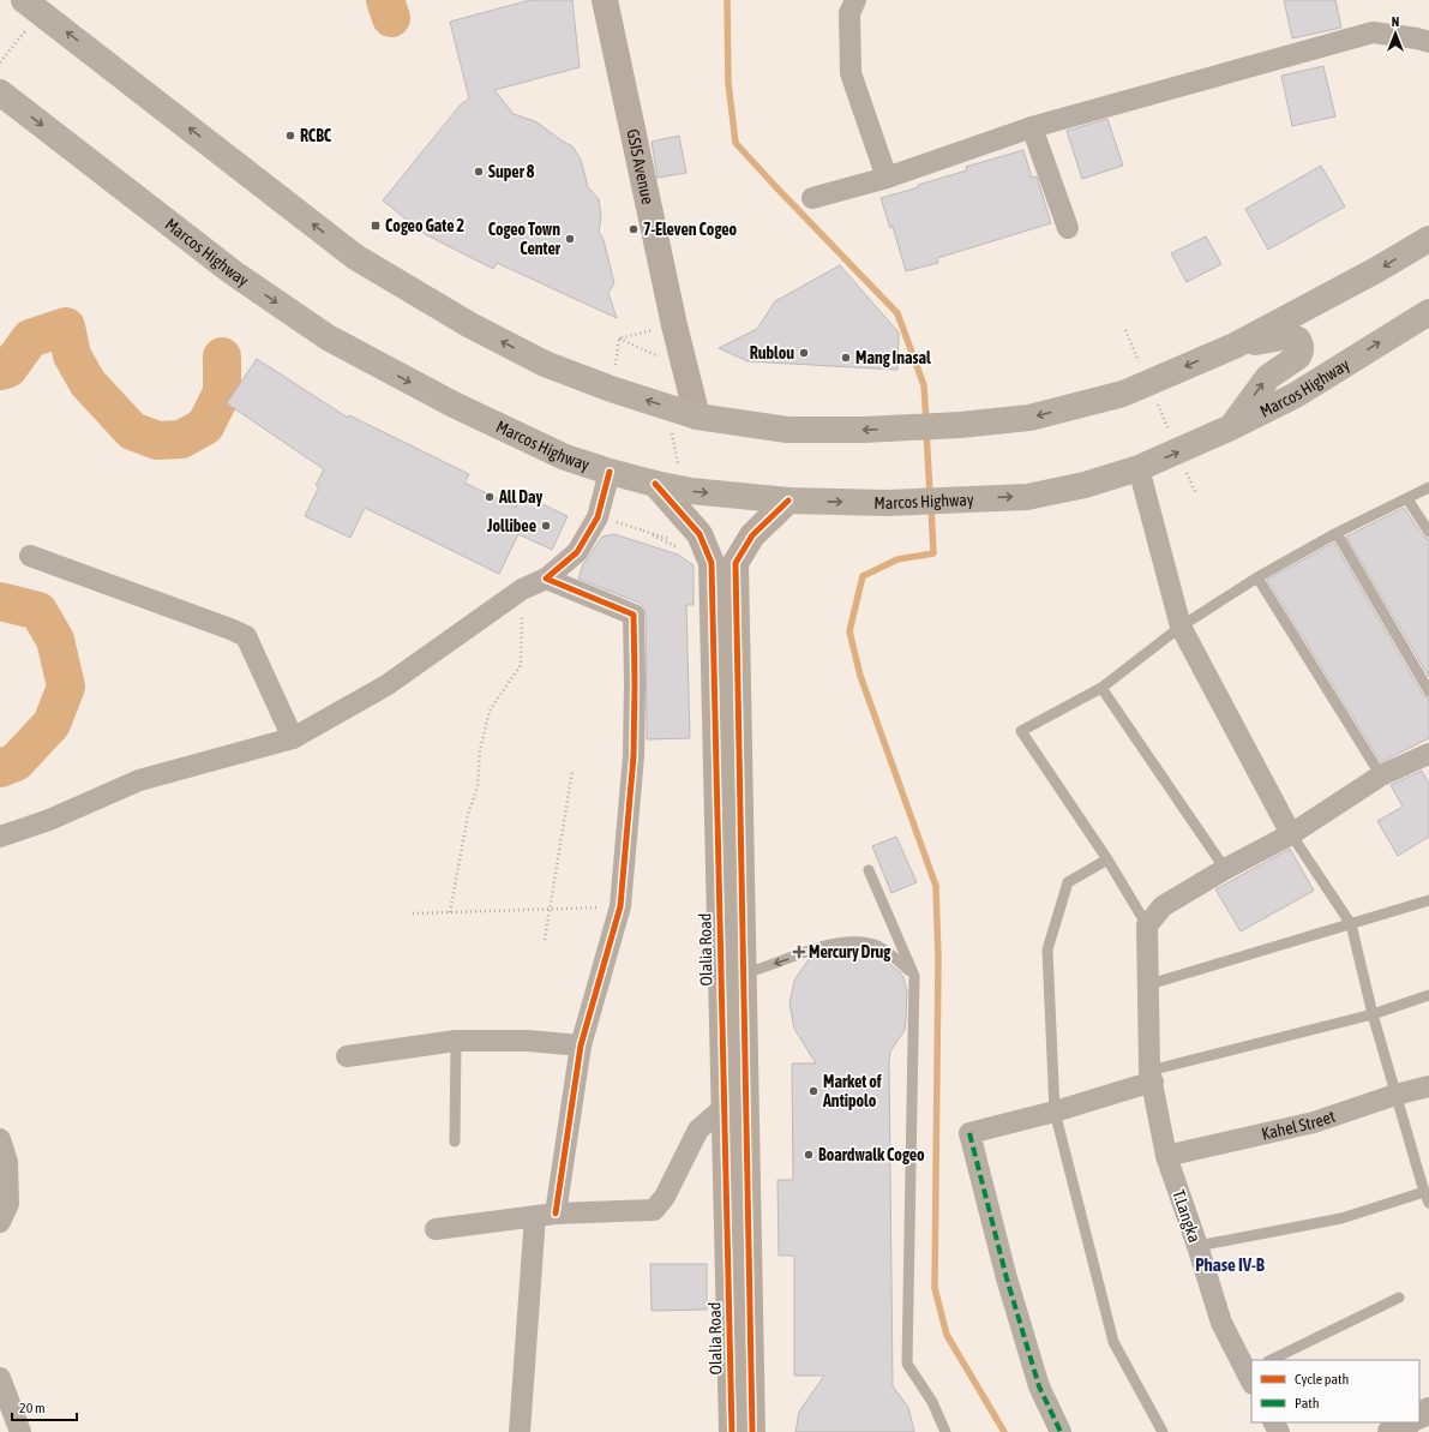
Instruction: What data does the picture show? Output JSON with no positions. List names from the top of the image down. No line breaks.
{"streets":{"main road":["GSIS Avenue","Marcos Highway","Olalia Road"],"street":["Kahel Street","T.Langka"]},"crossings":[["Marcos Highway","Olalia Road"],["Kahel Street","T.Langka"]],"districts":["Phase IV-B"],"places":{"other":["RCBC","Super 8","7-Eleven Cogeo","Cogeo Town Center","Rublou","Mang Inasal","All Day","Jollibee","Market of Antipolo","Boardwalk Cogeo"],"transit":["Cogeo Gate 2"],"health":["Mercury Drug"]},"legend":["Cycle path","Path"],"scale_bar":"20 m","north":"top"}
